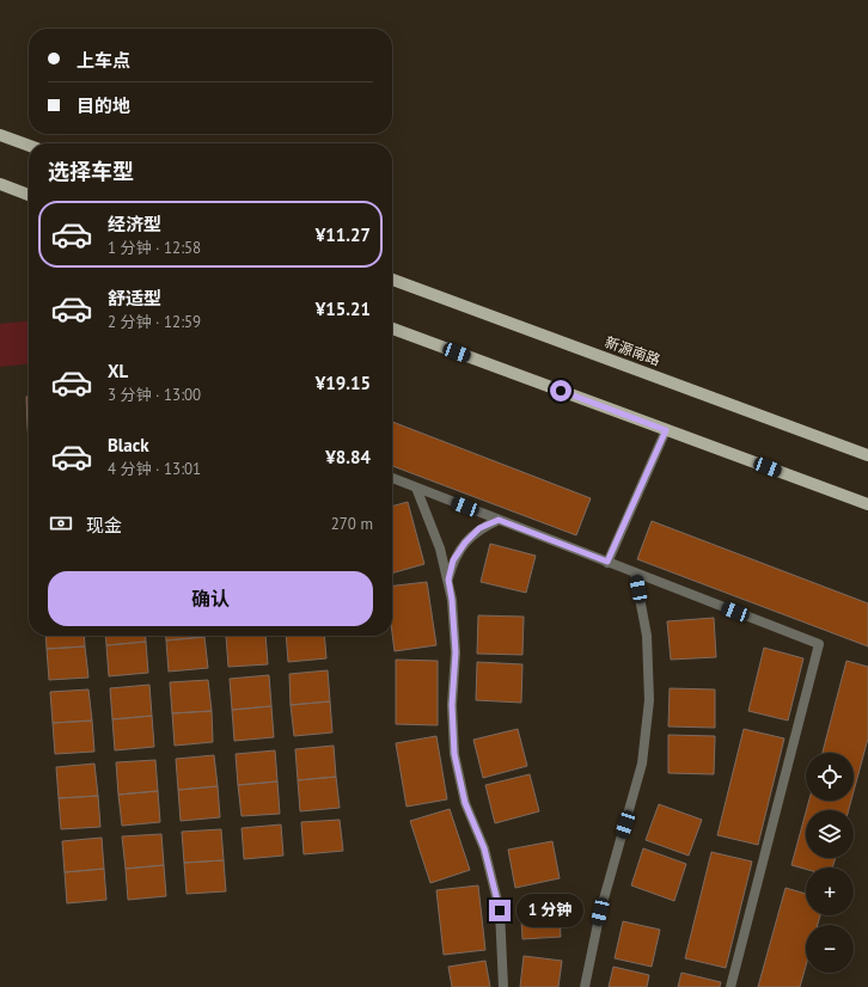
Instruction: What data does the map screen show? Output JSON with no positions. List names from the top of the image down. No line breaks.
{"streets":{"main road":["新源南路"]},"page":{"banner":["上车点","目的地"],"heading":"选择车型","list":[{"name":"经济型","note":"1 分钟 · 12:58","value":"¥11.27"},{"name":"舒适型","note":"2 分钟 · 12:59","value":"¥15.21"},{"name":"XL","note":"3 分钟 · 13:00","value":"¥19.15"},{"name":"Black","note":"4 分钟 · 13:01","value":"¥8.84"}],"pay":["现金","270 m"],"buttons":"确认","map_buttons":["+","−"],"bubble":"1 分钟"}}
